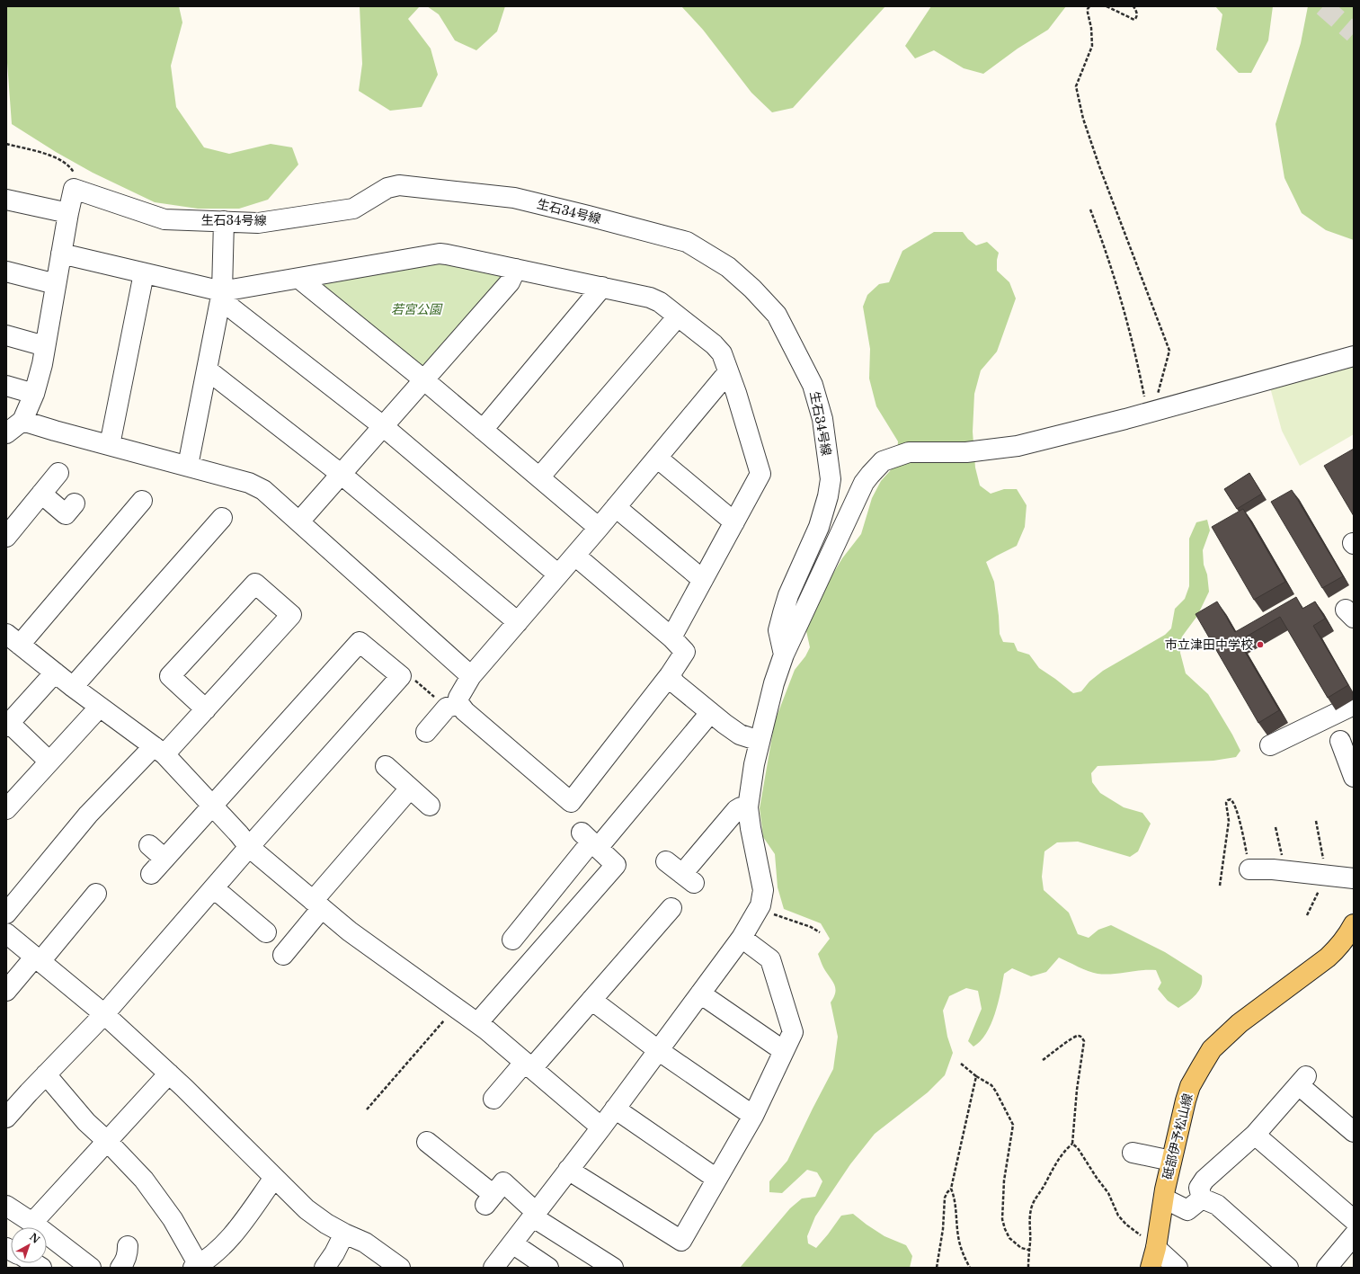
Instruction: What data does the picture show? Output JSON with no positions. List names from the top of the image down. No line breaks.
{"streets":{"main road":["砥部伊予松山線"],"street":["生石34号線"]},"parks":["若宮公園"],"places":["市立津田中学校"],"north":"top right"}
